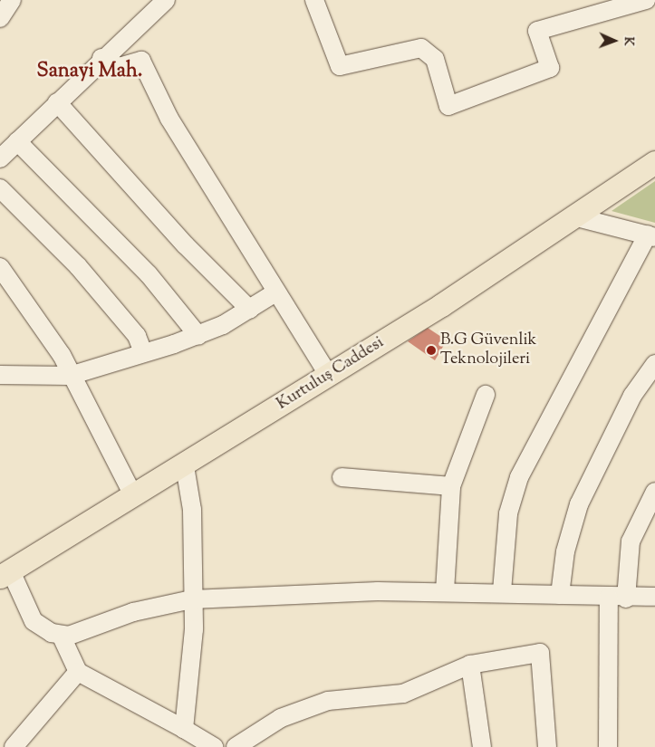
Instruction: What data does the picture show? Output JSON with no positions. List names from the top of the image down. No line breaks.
{"streets":{"main road":["Kurtuluş Caddesi"]},"districts":["Sanayi Mah."],"places":["B.G Güvenlik Teknolojileri"],"north":"right"}
